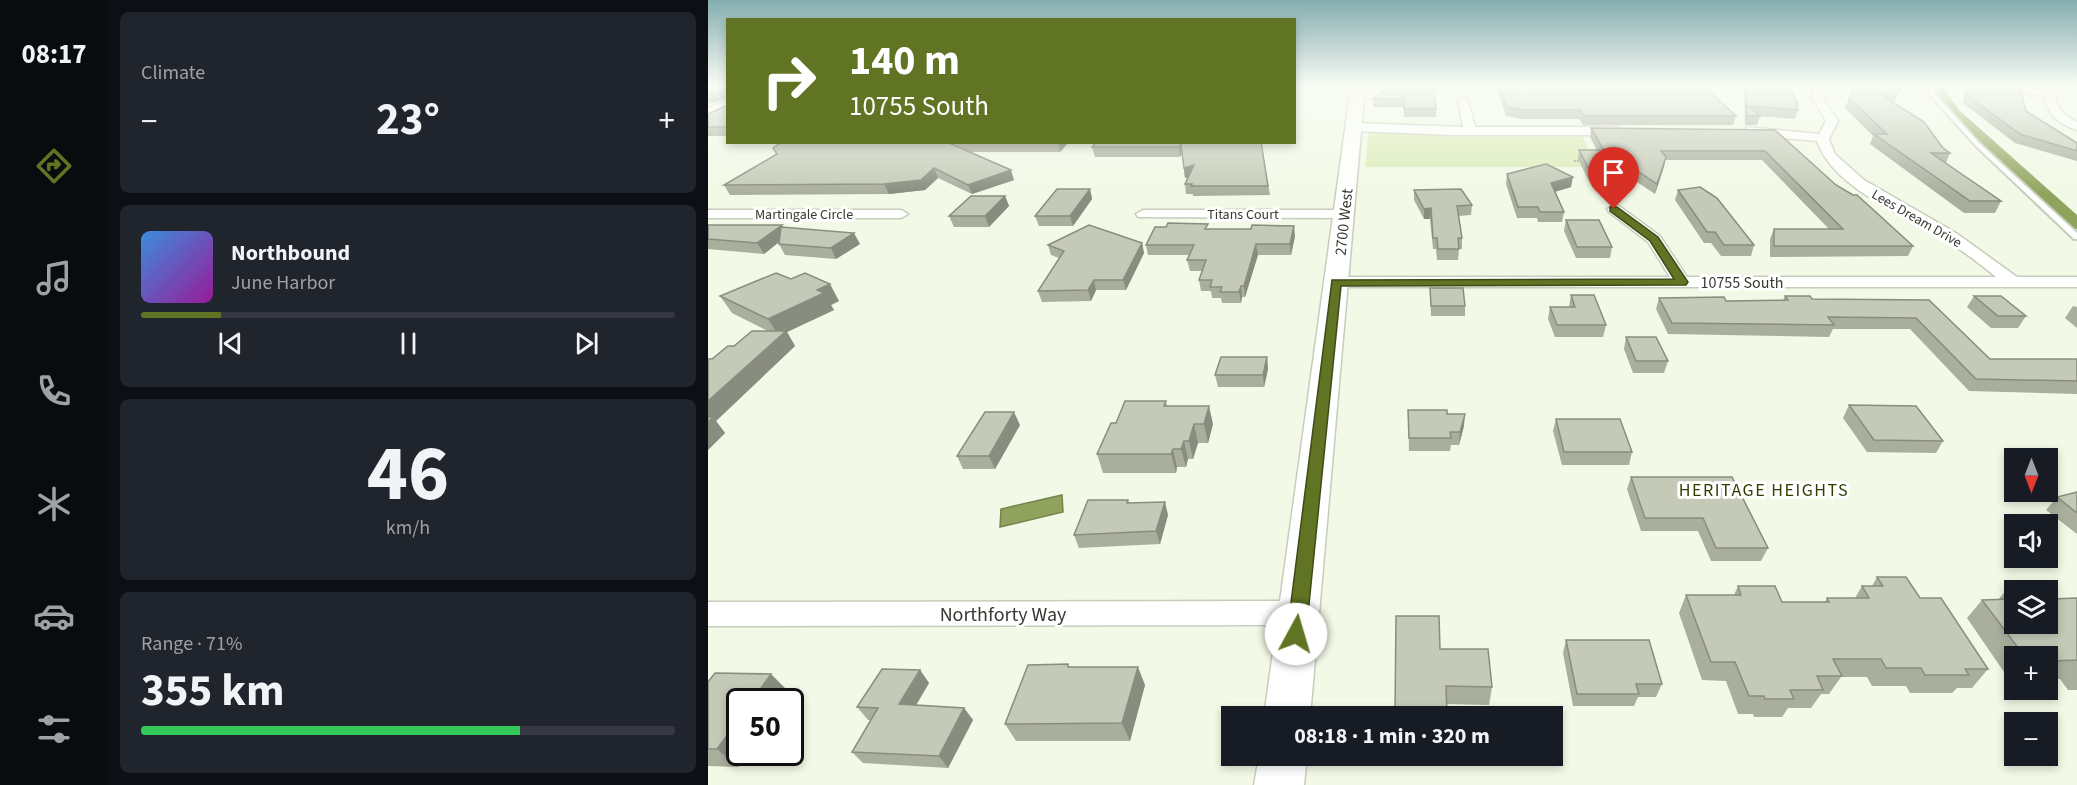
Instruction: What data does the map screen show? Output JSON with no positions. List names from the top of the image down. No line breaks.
{"streets":{"main road":["2700 West"],"street":["Martingale Circle","Titans Court","Lees Dream Drive","10755 South","Northforty Way"]},"crossings":[["Titans Court","2700 West"],["Lees Dream Drive","10755 South"],["2700 West","10755 South"],["2700 West","Northforty Way"]],"districts":["HERITAGE HEIGHTS"],"north":"bottom","page":{"tabs":"08:17","tile":["Climate",["46","km/h"],["Range · 71%","355 km"]],"turn":["140 m","10755 South"],"heat":["−","23°","+"],"song":["Northbound","June Harbor"],"map_buttons":["+","−"],"limit":"50","trip":"08:18 · 1 min · 320 m"}}
